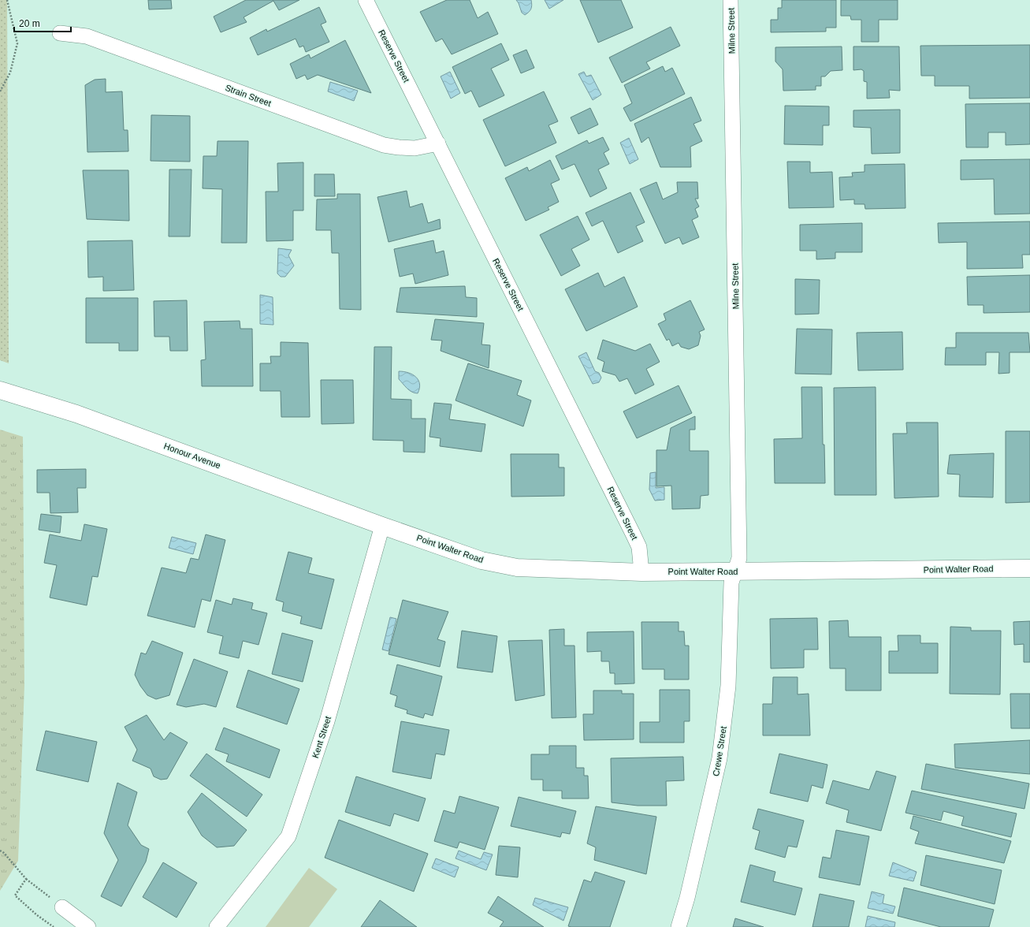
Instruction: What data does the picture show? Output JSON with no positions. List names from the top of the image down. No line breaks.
{"streets":{"street":["Milne Street","Reserve Street","Strain Street","Honour Avenue","Point Walter Road","Kent Street","Crewe Street"]},"crossings":[["Milne Street","Point Walter Road"],["Milne Street","Crewe Street"],["Reserve Street","Strain Street"],["Reserve Street","Point Walter Road"],["Honour Avenue","Point Walter Road"],["Honour Avenue","Kent Street"],["Point Walter Road","Kent Street"],["Point Walter Road","Crewe Street"]],"scale_bar":"20 m"}
